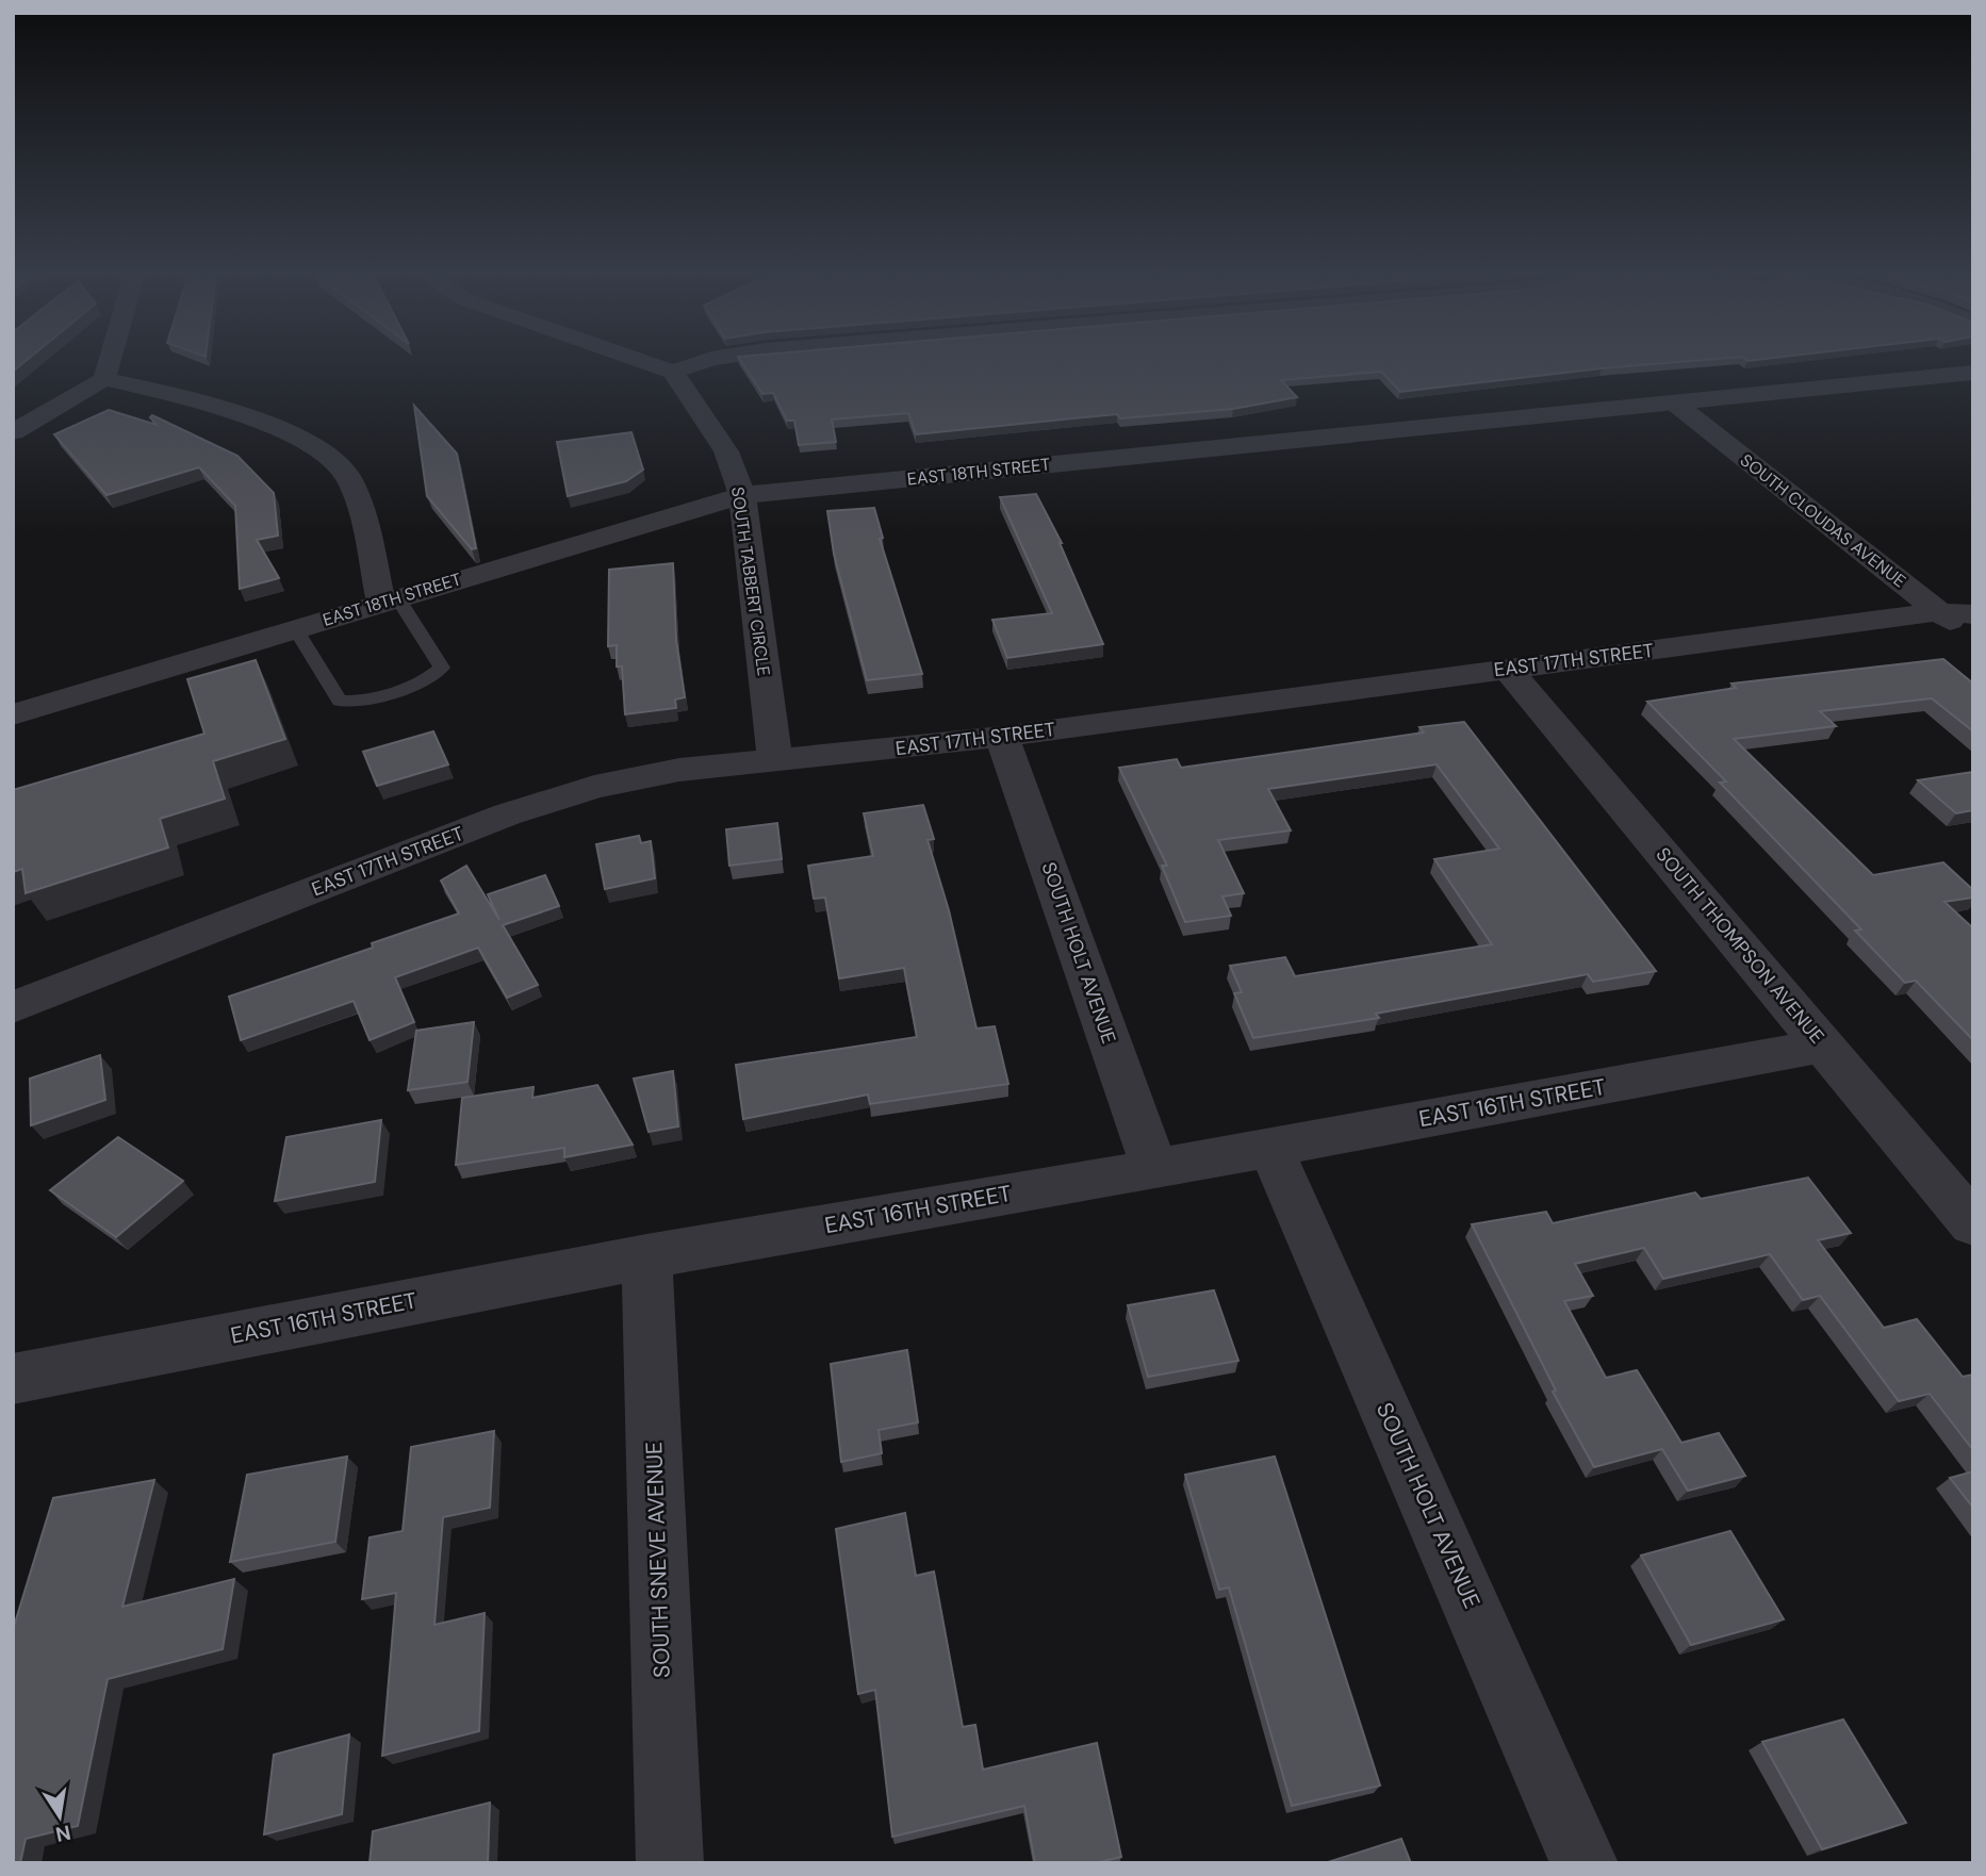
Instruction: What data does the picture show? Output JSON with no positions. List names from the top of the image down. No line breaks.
{"streets":{"street":["EAST 18TH STREET","SOUTH CLOUDAS AVENUE","SOUTH TABBERT CIRCLE","EAST 17TH STREET","SOUTH THOMPSON AVENUE","SOUTH HOLT AVENUE","EAST 16TH STREET","SOUTH SNEVE AVENUE"]},"crossings":[["EAST 18TH STREET","SOUTH CLOUDAS AVENUE"],["EAST 18TH STREET","SOUTH TABBERT CIRCLE"],["SOUTH CLOUDAS AVENUE","EAST 17TH STREET"],["SOUTH TABBERT CIRCLE","EAST 17TH STREET"],["EAST 17TH STREET","SOUTH THOMPSON AVENUE"],["EAST 17TH STREET","SOUTH HOLT AVENUE"],["SOUTH THOMPSON AVENUE","EAST 16TH STREET"],["SOUTH HOLT AVENUE","EAST 16TH STREET"],["EAST 16TH STREET","SOUTH SNEVE AVENUE"]],"north":"bottom"}
